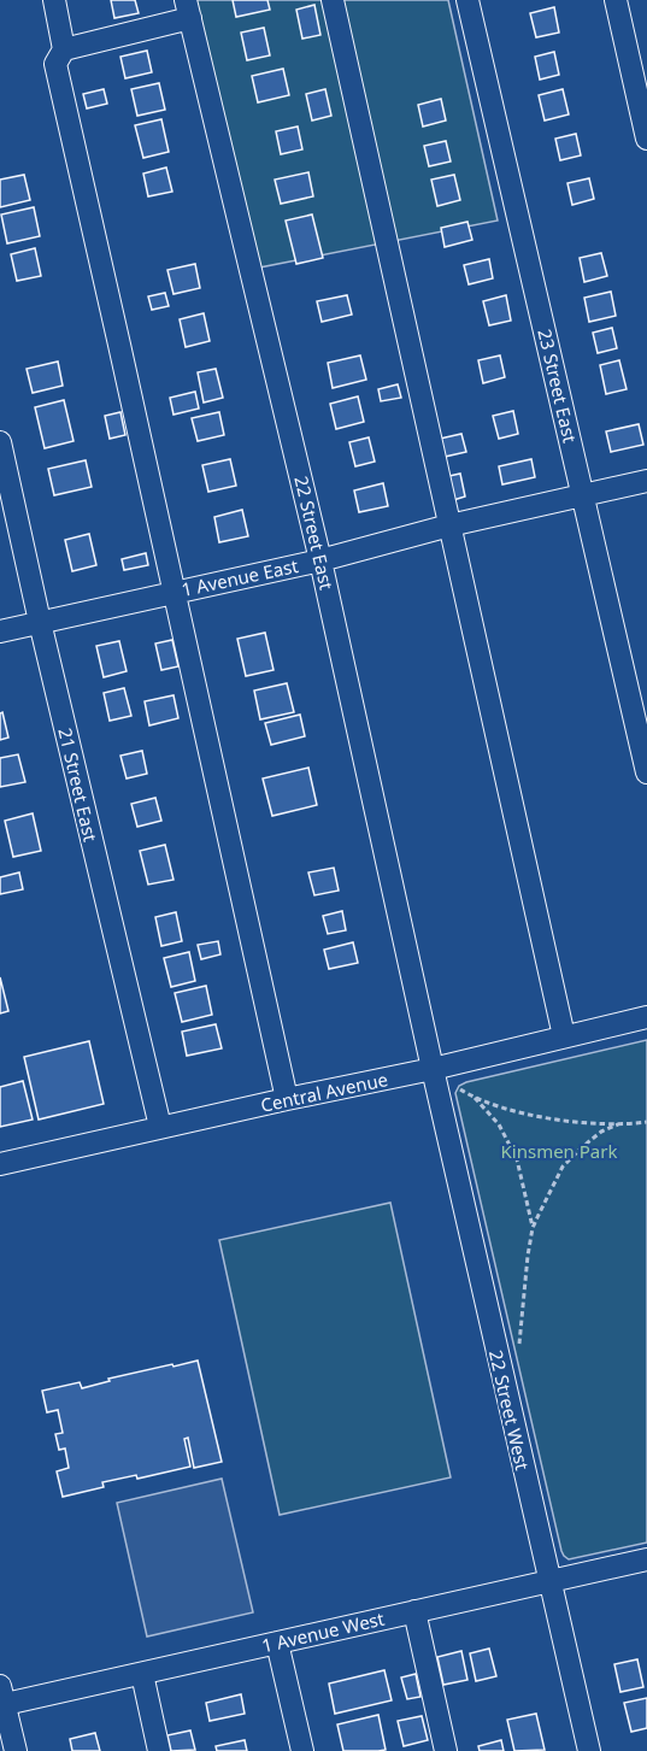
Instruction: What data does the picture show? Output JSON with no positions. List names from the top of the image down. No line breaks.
{"streets":{"street":["23 Street East","22 Street East","1 Avenue East","21 Street East","Central Avenue","22 Street West","1 Avenue West"]},"crossings":[["23 Street East","1 Avenue East"],["22 Street East","1 Avenue East"],["22 Street East","Central Avenue"],["22 Street East","22 Street West"],["1 Avenue East","21 Street East"],["21 Street East","Central Avenue"],["Central Avenue","22 Street West"],["22 Street West","1 Avenue West"]],"parks":["Kinsmen Park"]}
